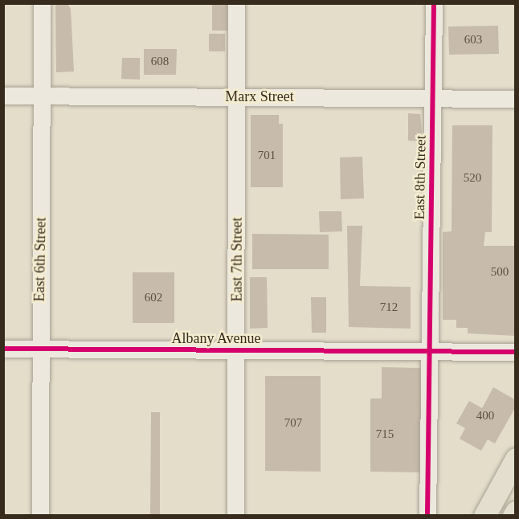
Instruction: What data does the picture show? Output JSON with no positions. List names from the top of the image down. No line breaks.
{"streets":{"street":["Marx Street","East 8th Street","East 6th Street","East 7th Street","Albany Avenue"]},"crossings":[["Marx Street","East 8th Street"],["Marx Street","East 6th Street"],["Marx Street","East 7th Street"],["East 8th Street","Albany Avenue"],["East 6th Street","Albany Avenue"],["East 7th Street","Albany Avenue"]],"house_numbers":["603","608","701","520","500","602","712","400","707","715"]}
